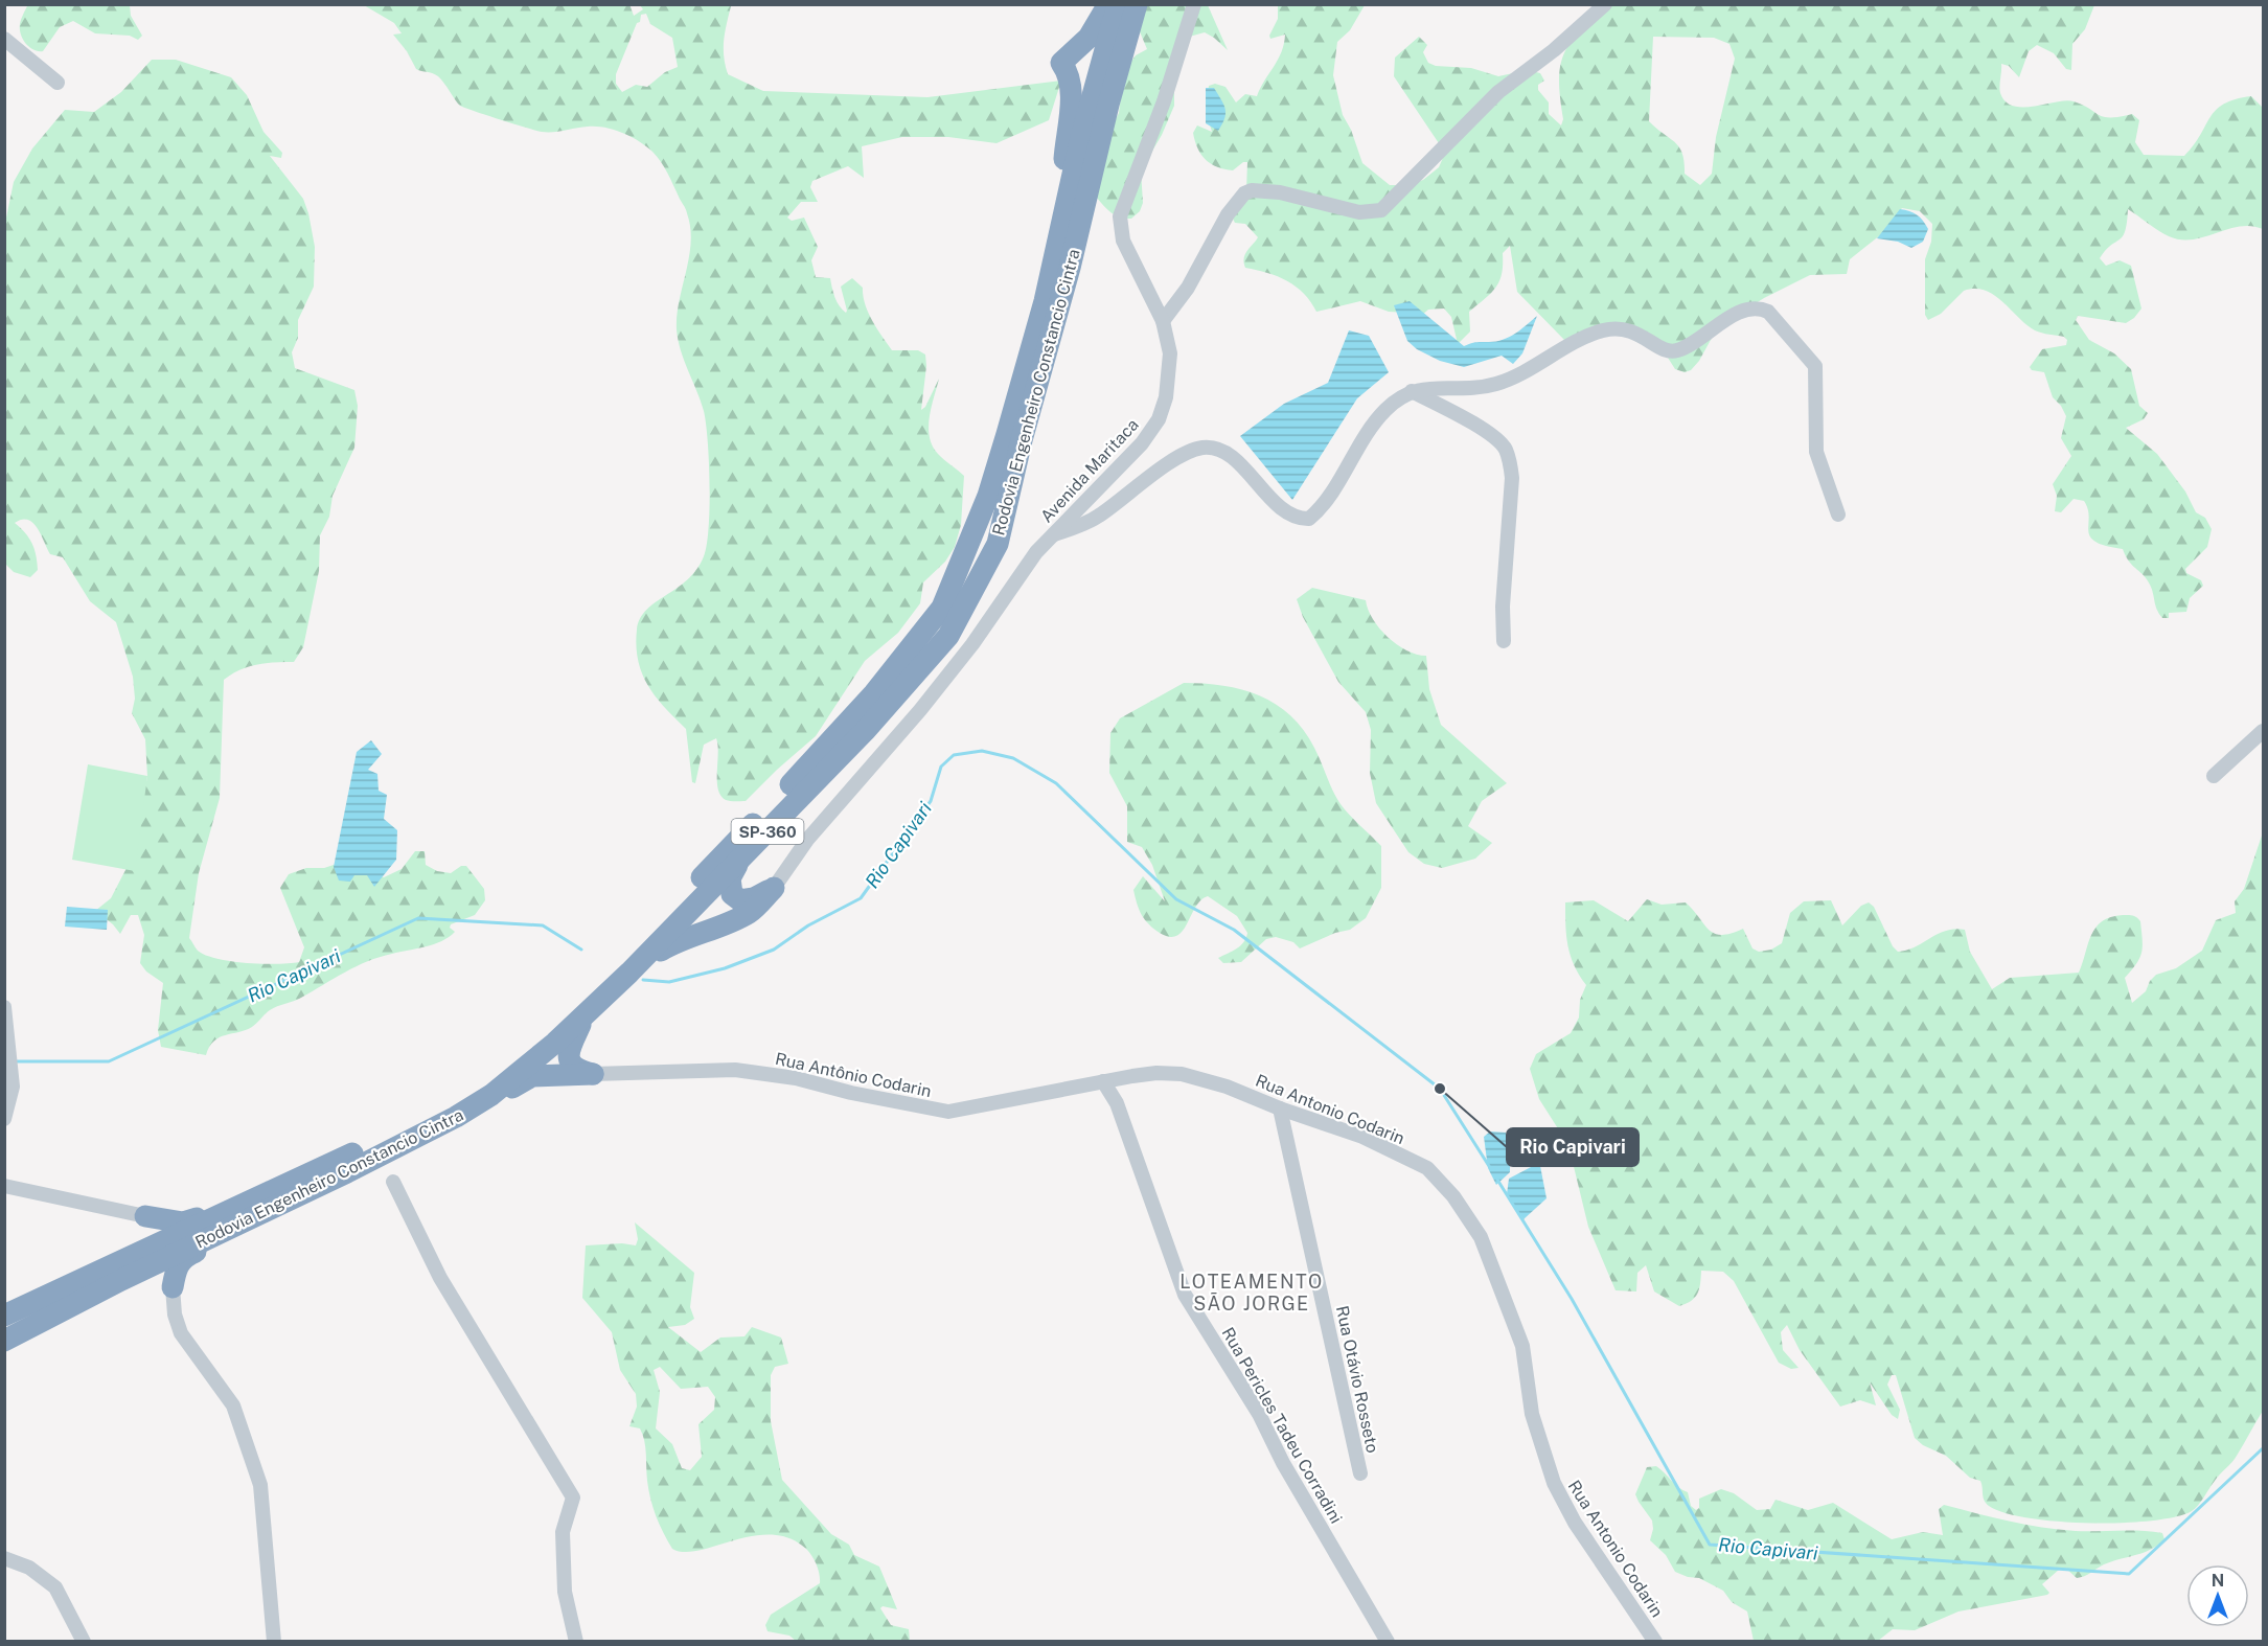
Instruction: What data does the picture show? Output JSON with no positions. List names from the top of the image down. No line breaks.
{"streets":{"highway":["Rodovia Engenheiro Constancio Cintra","SP-360"],"street":["Avenida Maritaca","Rua Antônio Codarin","Rua Antonio Codarin","Rua Otávio Rosseto","Rua Pericles Tadeu Corradini"]},"crossings":[["Rua Antônio Codarin","Rua Antonio Codarin"],["Rua Antônio Codarin","Rua Pericles Tadeu Corradini"],["Rua Antonio Codarin","Rua Otávio Rosseto"],["Rua Antonio Codarin","Rua Pericles Tadeu Corradini"]],"districts":["LOTEAMENTO SÃO JORGE"],"water":["Rio Capivari"],"places":["Rio Capivari"],"north":"top"}
